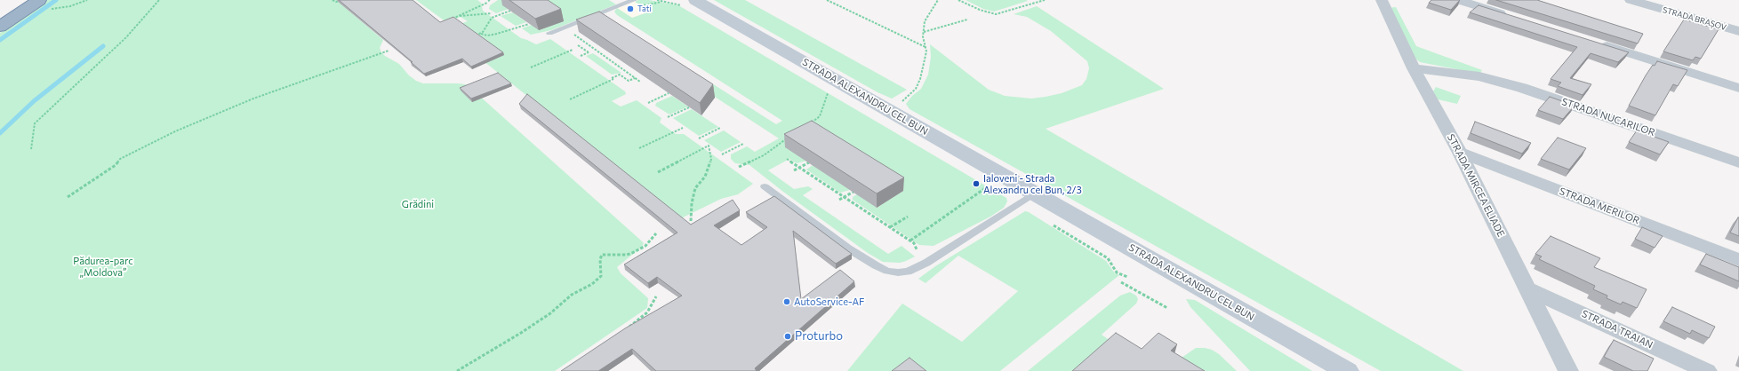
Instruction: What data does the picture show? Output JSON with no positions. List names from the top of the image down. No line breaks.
{"streets":{"main road":["STRADA ALEXANDRU CEL BUN"],"street":["STRADA BRAȘOV","STRADA NUCARILOR","STRADA MIRCEA ELIADE","STRADA MERILOR","STRADA TRAIAN"]},"crossings":[["STRADA NUCARILOR","STRADA MIRCEA ELIADE"],["STRADA MIRCEA ELIADE","STRADA MERILOR"],["STRADA MIRCEA ELIADE","STRADA TRAIAN"]],"parks":["Grădini","Pădurea-parc „Moldova”"],"places":["Tati","Ialoveni - Strada Alexandru cel Bun, 2/3","AutoService-AF","Proturbo"]}
